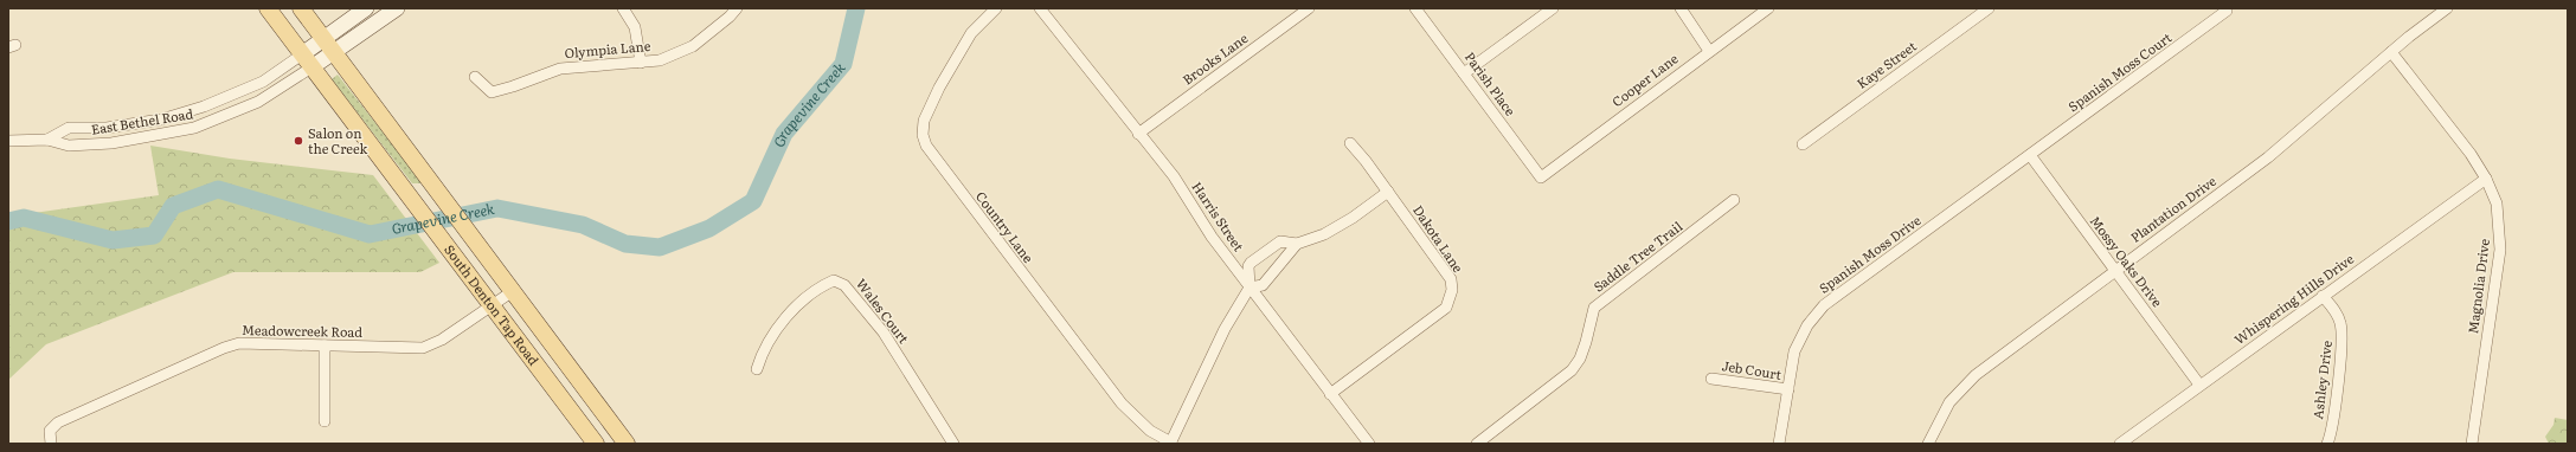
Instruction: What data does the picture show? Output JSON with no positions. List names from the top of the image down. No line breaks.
{"streets":{"main road":["South Denton Tap Road"],"street":["Olympia Lane","Brooks Lane","Kaye Street","Spanish Moss Court","Cooper Lane","Parish Place","East Bethel Road","Plantation Drive","Harris Street","Country Lane","Dakota Lane","Spanish Moss Drive","Saddle Tree Trail","Mossy Oaks Drive","Magnolia Drive","Whispering Hills Drive","Wales Court","Meadowcreek Road","Jeb Court","Ashley Drive"]},"crossings":[["Brooks Lane","Harris Street"],["Spanish Moss Court","Spanish Moss Drive"],["Spanish Moss Court","Mossy Oaks Drive"],["Cooper Lane","Parish Place"],["East Bethel Road","South Denton Tap Road"],["Plantation Drive","Mossy Oaks Drive"],["Plantation Drive","Magnolia Drive"],["Harris Street","Dakota Lane"],["Spanish Moss Drive","Mossy Oaks Drive"],["Spanish Moss Drive","Jeb Court"],["Mossy Oaks Drive","Whispering Hills Drive"],["Magnolia Drive","Whispering Hills Drive"],["Whispering Hills Drive","Ashley Drive"],["South Denton Tap Road","Meadowcreek Road"]],"water":["Grapevine Creek"],"places":["Salon on the Creek"]}
